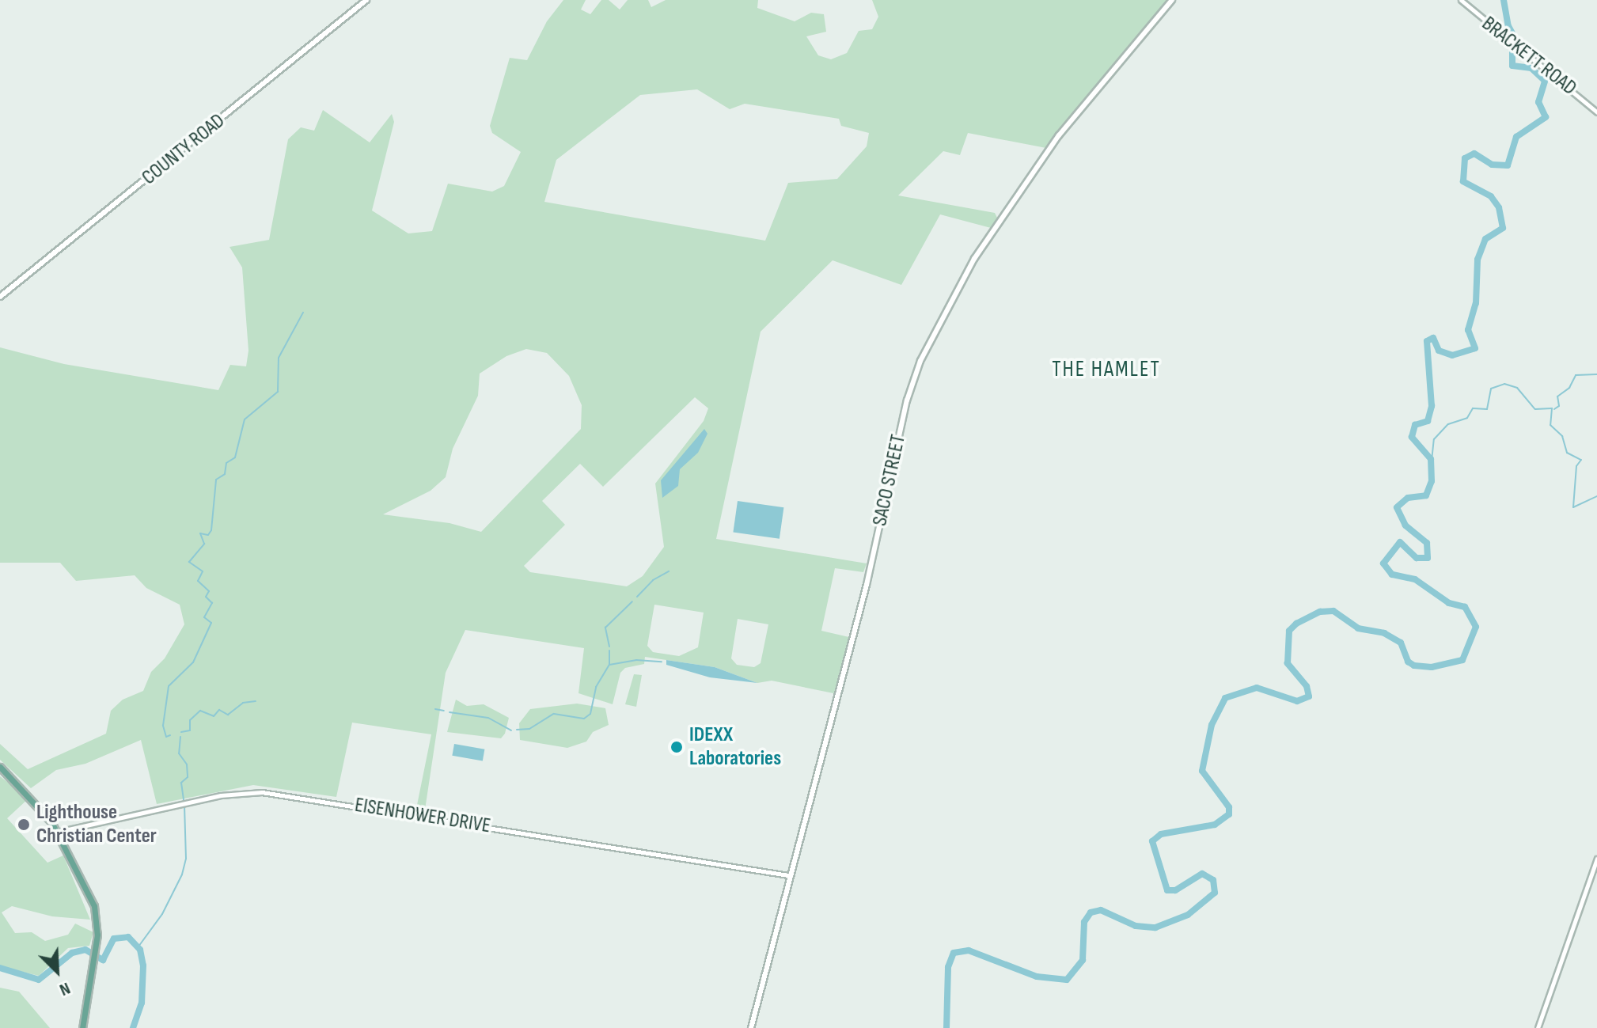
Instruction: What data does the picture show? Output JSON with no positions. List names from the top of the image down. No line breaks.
{"streets":{"main road":["COUNTY ROAD","SACO STREET"],"street":["BRACKETT ROAD","EISENHOWER DRIVE"]},"crossings":[["SACO STREET","EISENHOWER DRIVE"]],"districts":["THE HAMLET"],"places":["IDEXX Laboratories","Lighthouse Christian Center"],"north":"bottom right"}
